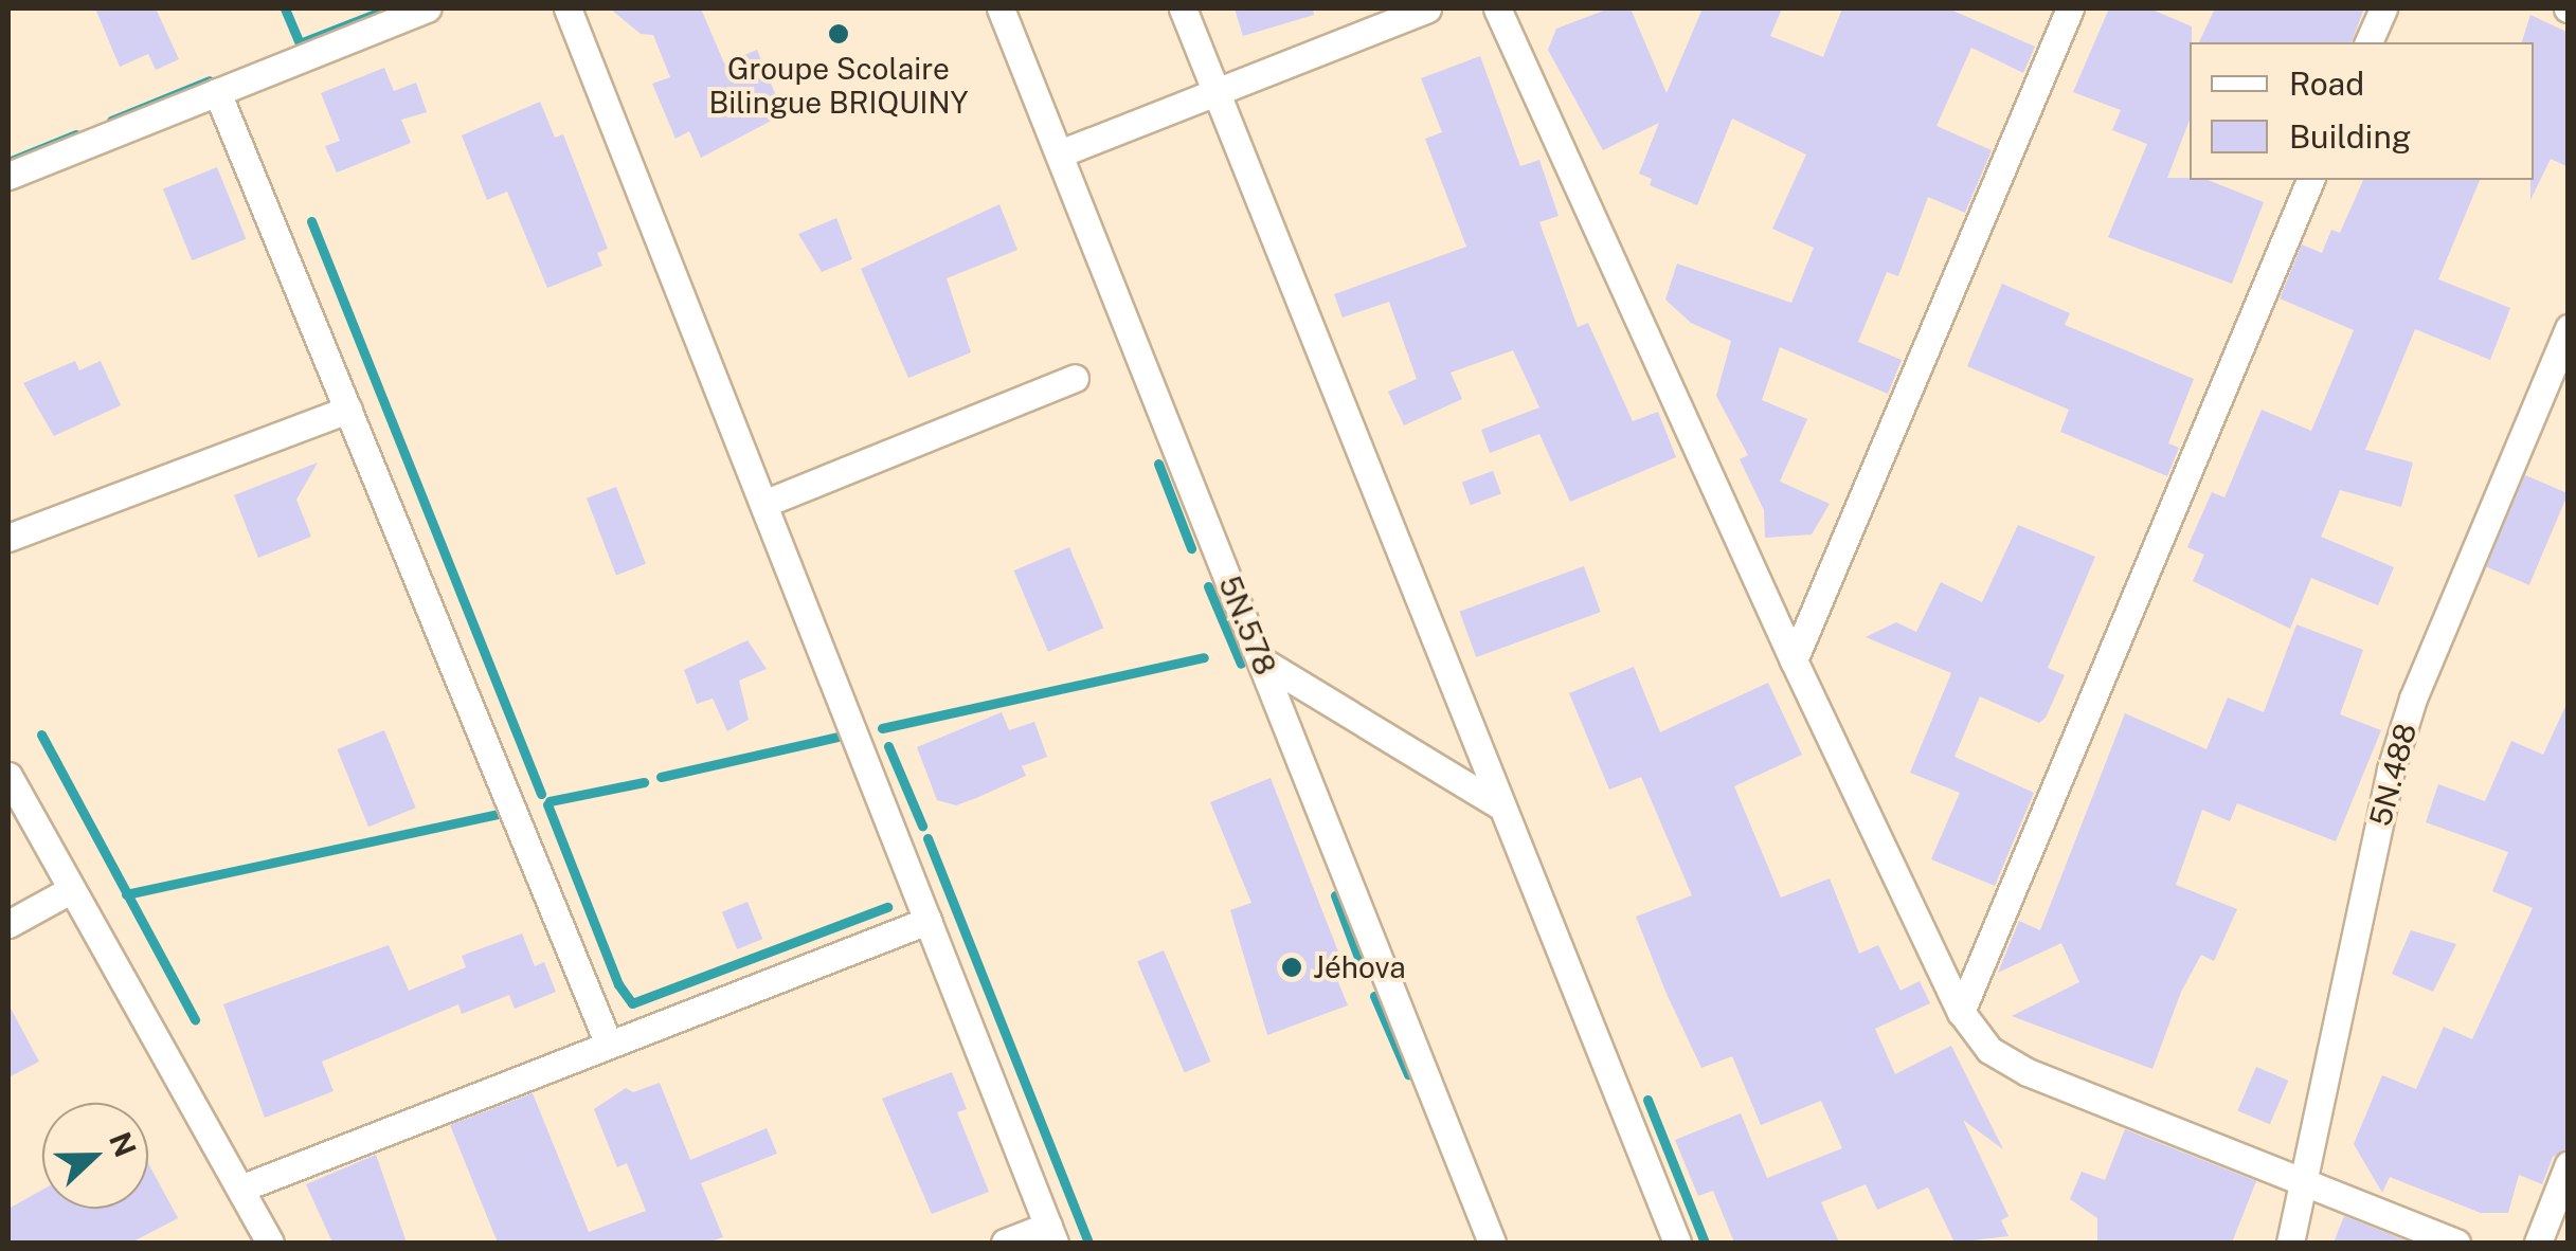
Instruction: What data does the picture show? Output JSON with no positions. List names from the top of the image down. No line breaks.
{"streets":{"street":["5N.578","5N.488"]},"places":["Groupe Scolaire Bilingue BRIQUINY","Jéhova"],"legend":["Road","Building"],"north":"right"}
